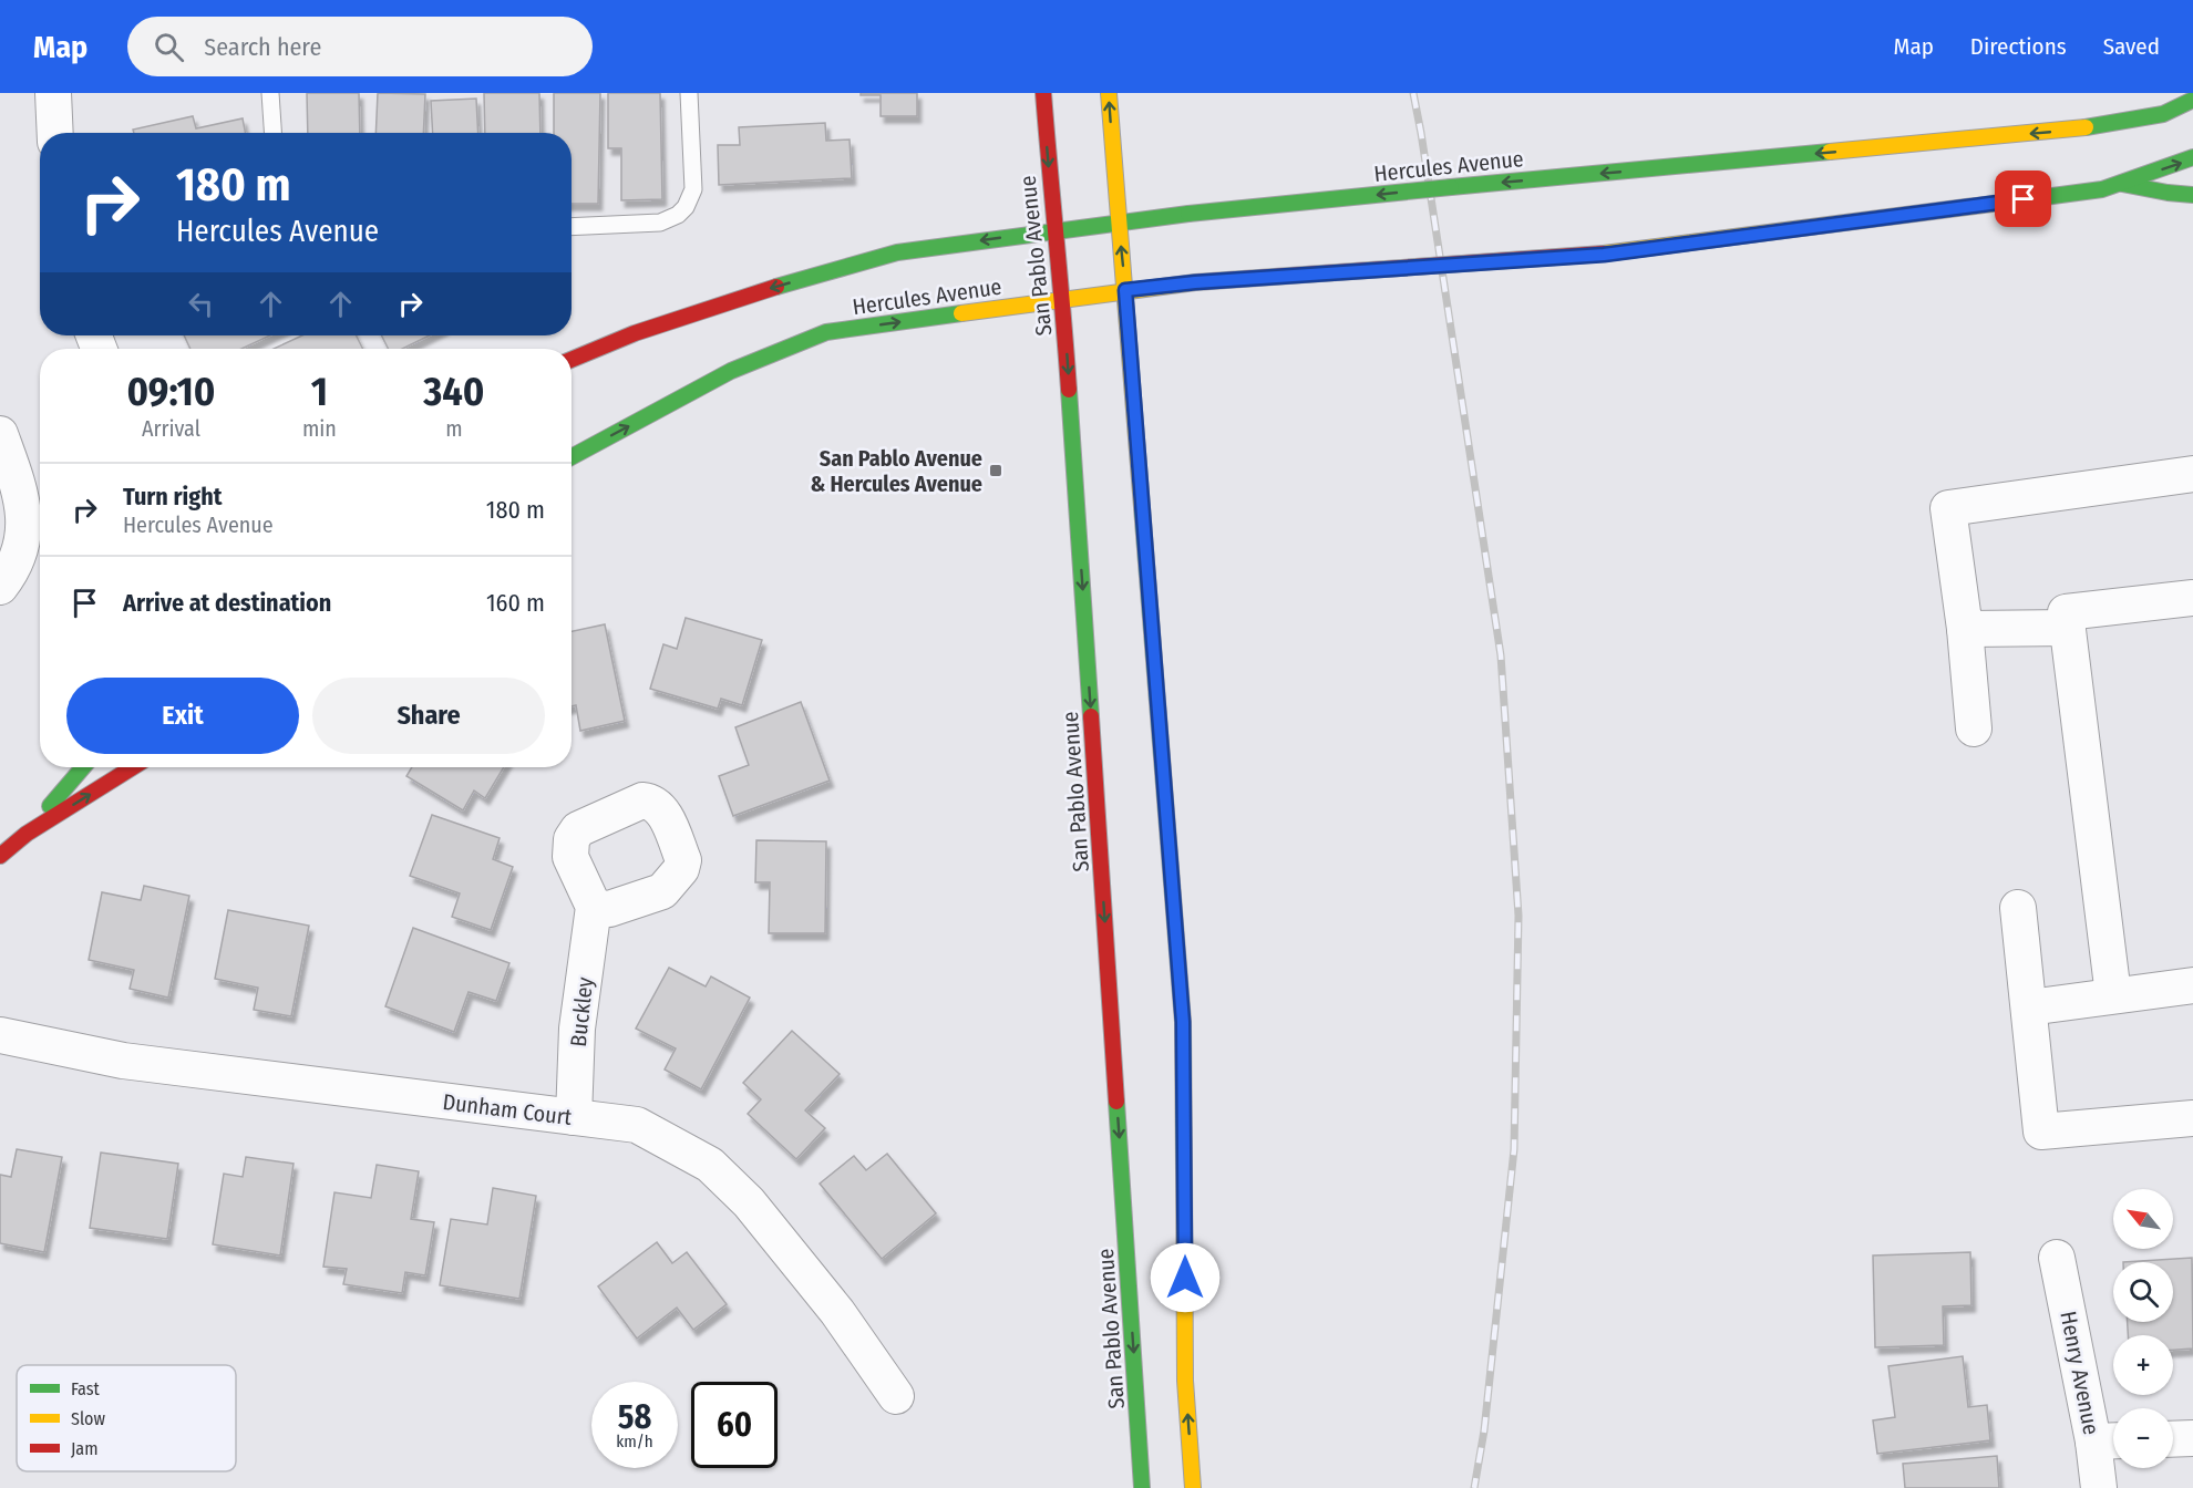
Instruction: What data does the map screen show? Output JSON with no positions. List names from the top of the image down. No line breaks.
{"streets":{"street":["Hercules Avenue","San Pablo Avenue","Buckley","Dunham Court","Henry Avenue"]},"crossings":[["Hercules Avenue","San Pablo Avenue"],["Buckley","Dunham Court"]],"places":{"transit":["San Pablo Avenue & Hercules Avenue"]},"legend":["Fast","Slow","Jam"],"north":"top left","page":{"header":"Map","search":"Search here","nav":["Map","Directions","Saved"],"turn":["180 m","Hercules Avenue"],"eta":["09:10","Arrival","1","min","340","m"],"list":[{"name":"Turn right","note":"Hercules Avenue","value":"180 m"},{"name":"Arrive at destination","value":"160 m"}],"buttons":["Exit","Share"],"map_buttons":["+","−"],"speed":"58 km/h","limit":"60"}}
